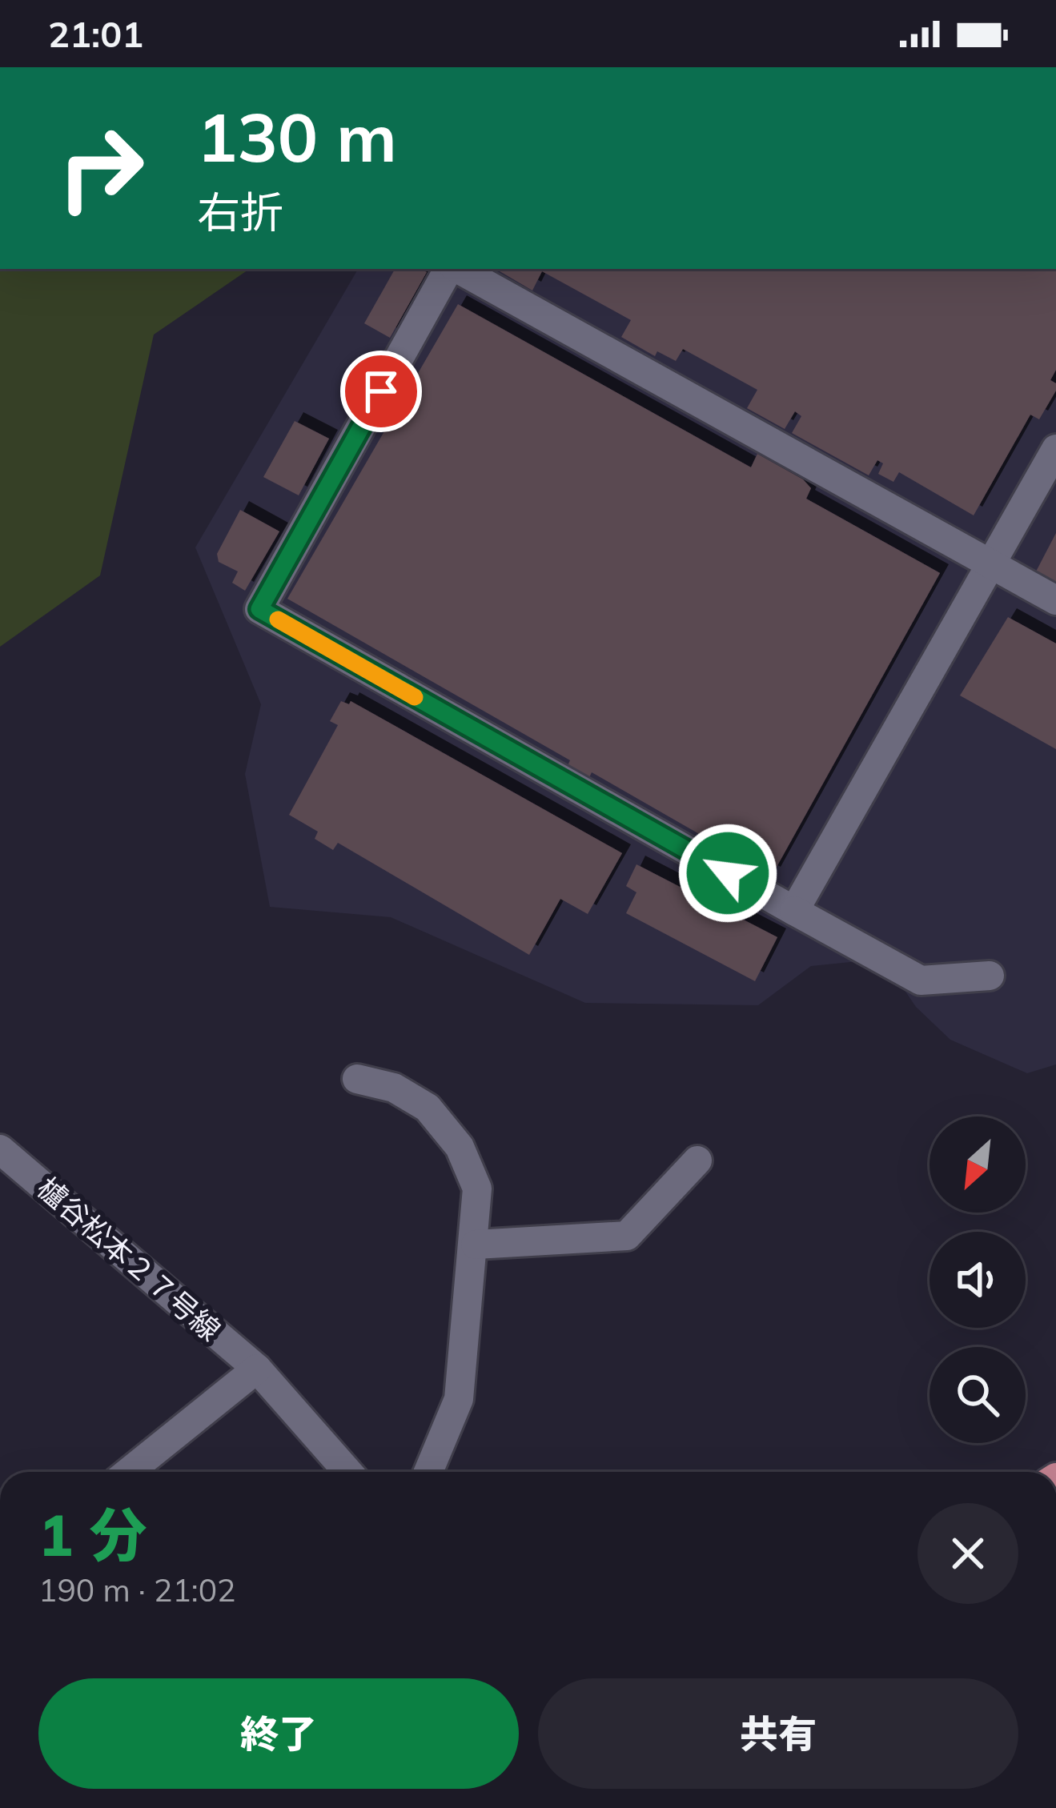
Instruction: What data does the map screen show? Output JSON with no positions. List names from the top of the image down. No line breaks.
{"streets":{"street":["櫨谷松本２７号線"]},"north":"bottom left","page":{"status":"21:01","turn":["130 m","右折"],"heading":["1 分","190 m · 21:02"],"buttons":["終了","共有"]}}
